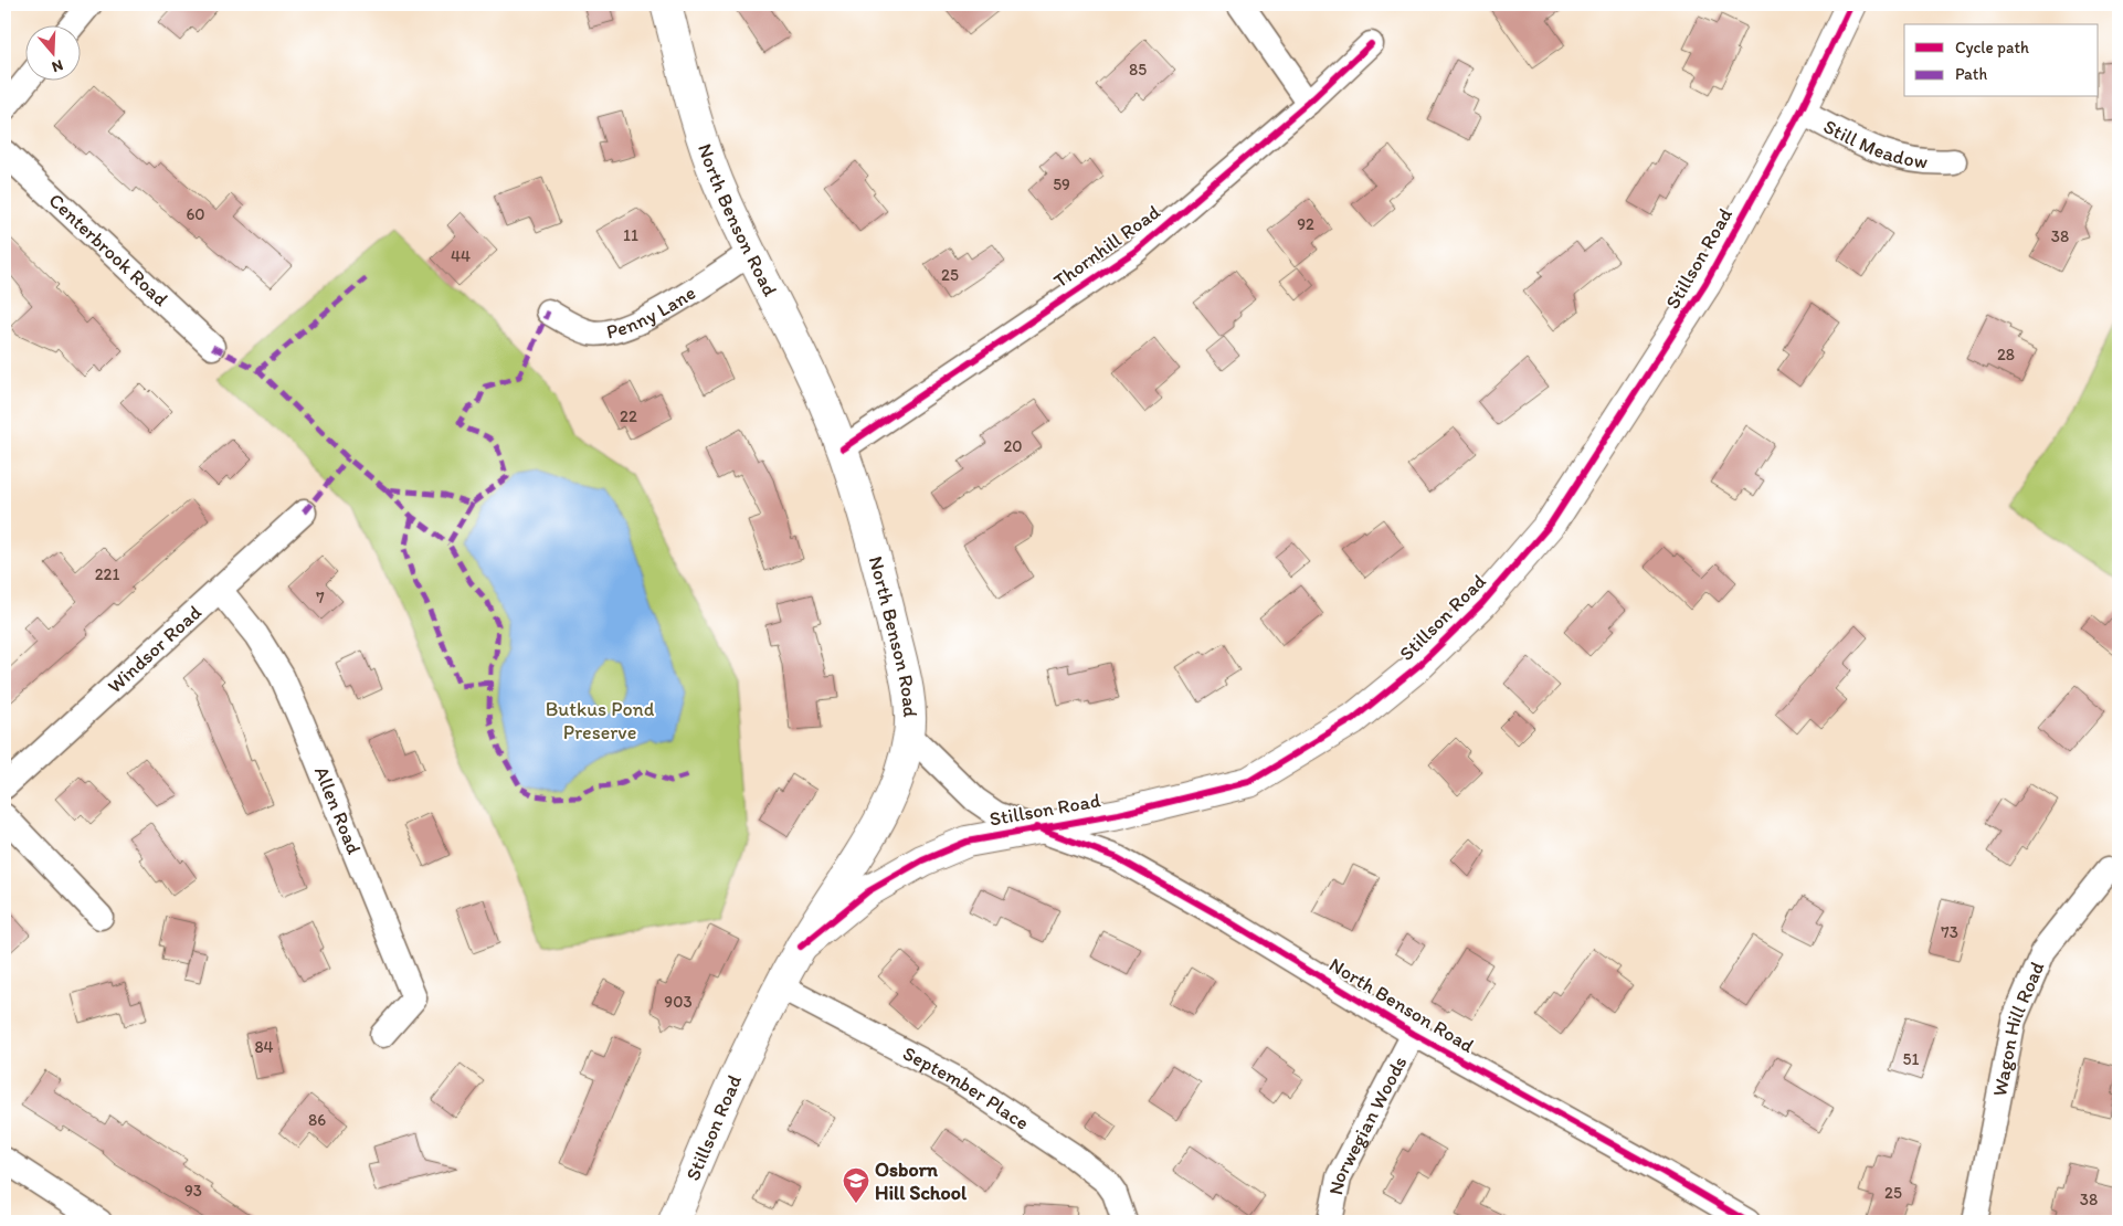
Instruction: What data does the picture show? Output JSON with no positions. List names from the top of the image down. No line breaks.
{"streets":{"street":["Still Meadow","North Benson Road","Thornhill Road","Centerbrook Road","Stillson Road","Penny Lane","Windsor Road","Allen Road","Wagon Hill Road","September Place","Norwegian Woods"]},"crossings":[["Still Meadow","Stillson Road"],["North Benson Road","Thornhill Road"],["North Benson Road","Stillson Road"],["North Benson Road","Penny Lane"],["North Benson Road","Norwegian Woods"],["Stillson Road","September Place"],["Windsor Road","Allen Road"]],"parks":["Butkus Pond Preserve"],"places":{"school or university":["Osborn Hill School"]},"house_numbers":["85","59","60","92","11","38","44","25","28","22","20","221","7","73","903","84","51","86","93","25","38"],"legend":["Cycle path","Path"],"north":"bottom"}
